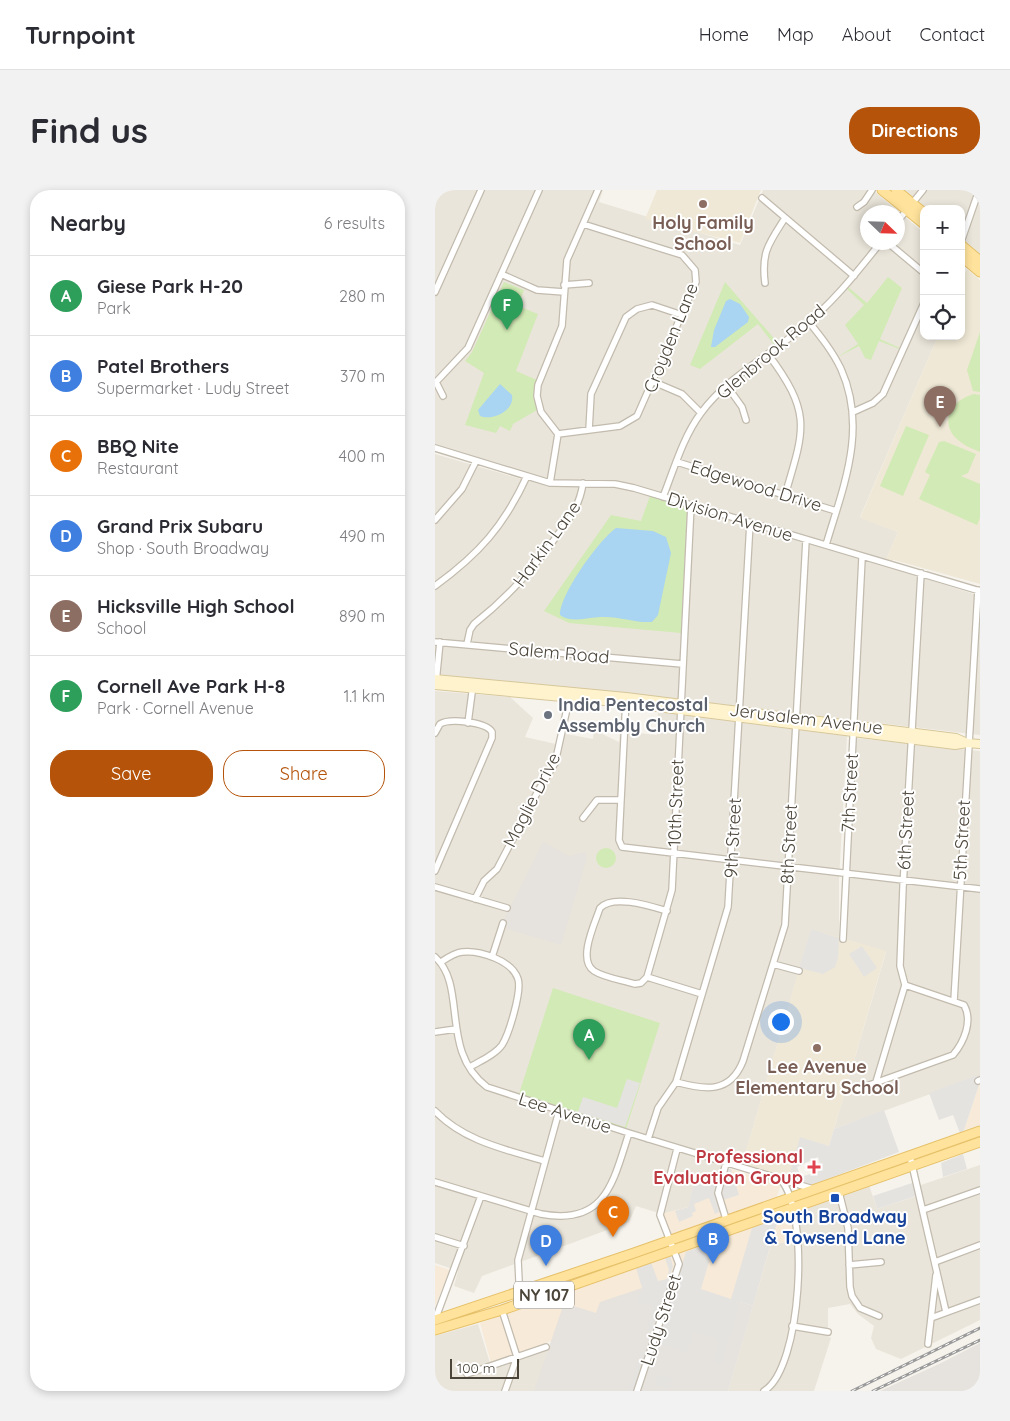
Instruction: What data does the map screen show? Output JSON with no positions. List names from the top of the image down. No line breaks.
{"streets":{"main road":["Jerusalem Avenue","NY 107"],"street":["Croyden Lane","Glenbrook Road","Edgewood Drive","Division Avenue","Harkin Lane","Salem Road","7th Street","Maglie Drive","10th Street","6th Street","9th Street","5th Street","8th Street","Lee Avenue","Ludy Street"]},"crossings":[["Glenbrook Road","Edgewood Drive"],["Glenbrook Road","Division Avenue"],["Division Avenue","Harkin Lane"],["Division Avenue","7th Street"],["Division Avenue","10th Street"],["Division Avenue","6th Street"],["Division Avenue","9th Street"],["Division Avenue","5th Street"],["Division Avenue","8th Street"],["Harkin Lane","Salem Road"],["Salem Road","10th Street"],["Jerusalem Avenue","7th Street"],["Jerusalem Avenue","Maglie Drive"],["Jerusalem Avenue","10th Street"],["Jerusalem Avenue","6th Street"],["Jerusalem Avenue","9th Street"],["Jerusalem Avenue","5th Street"],["Jerusalem Avenue","8th Street"],["9th Street","8th Street"],["9th Street","Lee Avenue"],["Lee Avenue","NY 107"],["Lee Avenue","Ludy Street"],["NY 107","Ludy Street"]],"places":{"other":["Holy Family School","India Pentecostal Assembly Church","Lee Avenue Elementary School"],"health":["Professional Evaluation Group"],"transit":["South Broadway & Towsend Lane"]},"scale_bar":"100 m","north":"bottom right","page":{"header":"Turnpoint","nav":["Home","Map","About","Contact"],"buttons":["Directions",["Save","Share"]],"title":"Find us","heading":["Nearby","6 results"],"map_buttons":["+","−"],"list":[{"mark":"A","name":"Giese Park H-20","note":"Park","value":"280 m"},{"mark":"B","name":"Patel Brothers","note":"Supermarket · Ludy Street","value":"370 m"},{"mark":"C","name":"BBQ Nite","note":"Restaurant","value":"400 m"},{"mark":"D","name":"Grand Prix Subaru","note":"Shop · South Broadway","value":"490 m"},{"mark":"E","name":"Hicksville High School","note":"School","value":"890 m"},{"mark":"F","name":"Cornell Ave Park H-8","note":"Park · Cornell Avenue","value":"1.1 km"}],"pins":["F","E","A","C","B","D"],"scale":"100 m"}}
